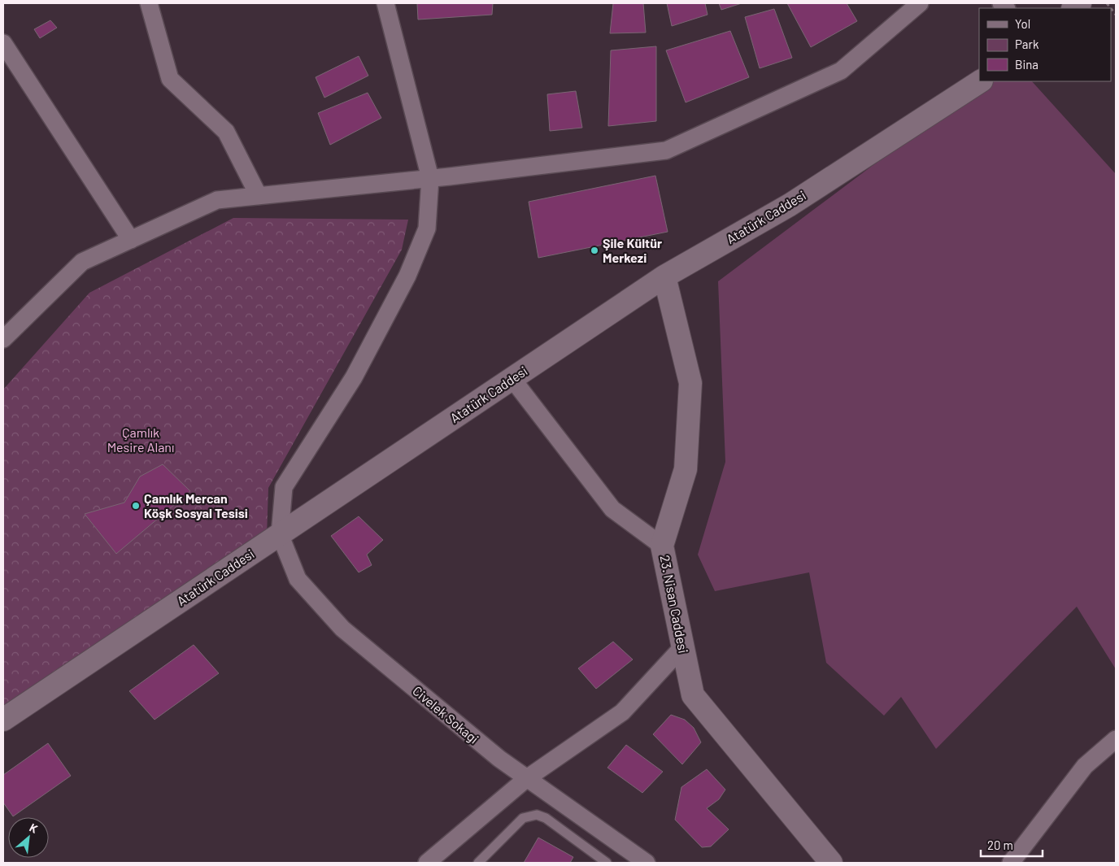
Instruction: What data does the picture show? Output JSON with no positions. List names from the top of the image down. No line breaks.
{"streets":{"street":["Atatürk Caddesi","23. Nisan Caddesi","Civelek Sokagi"]},"crossings":[["Atatürk Caddesi","23. Nisan Caddesi"],["Atatürk Caddesi","Civelek Sokagi"]],"parks":["Çamlık Mesire Alanı"],"places":["Şile Kültür Merkezi","Çamlık Mercan Köşk Sosyal Tesisi"],"legend":["Yol","Park","Bina"],"scale_bar":"20 m","north":"top right"}
